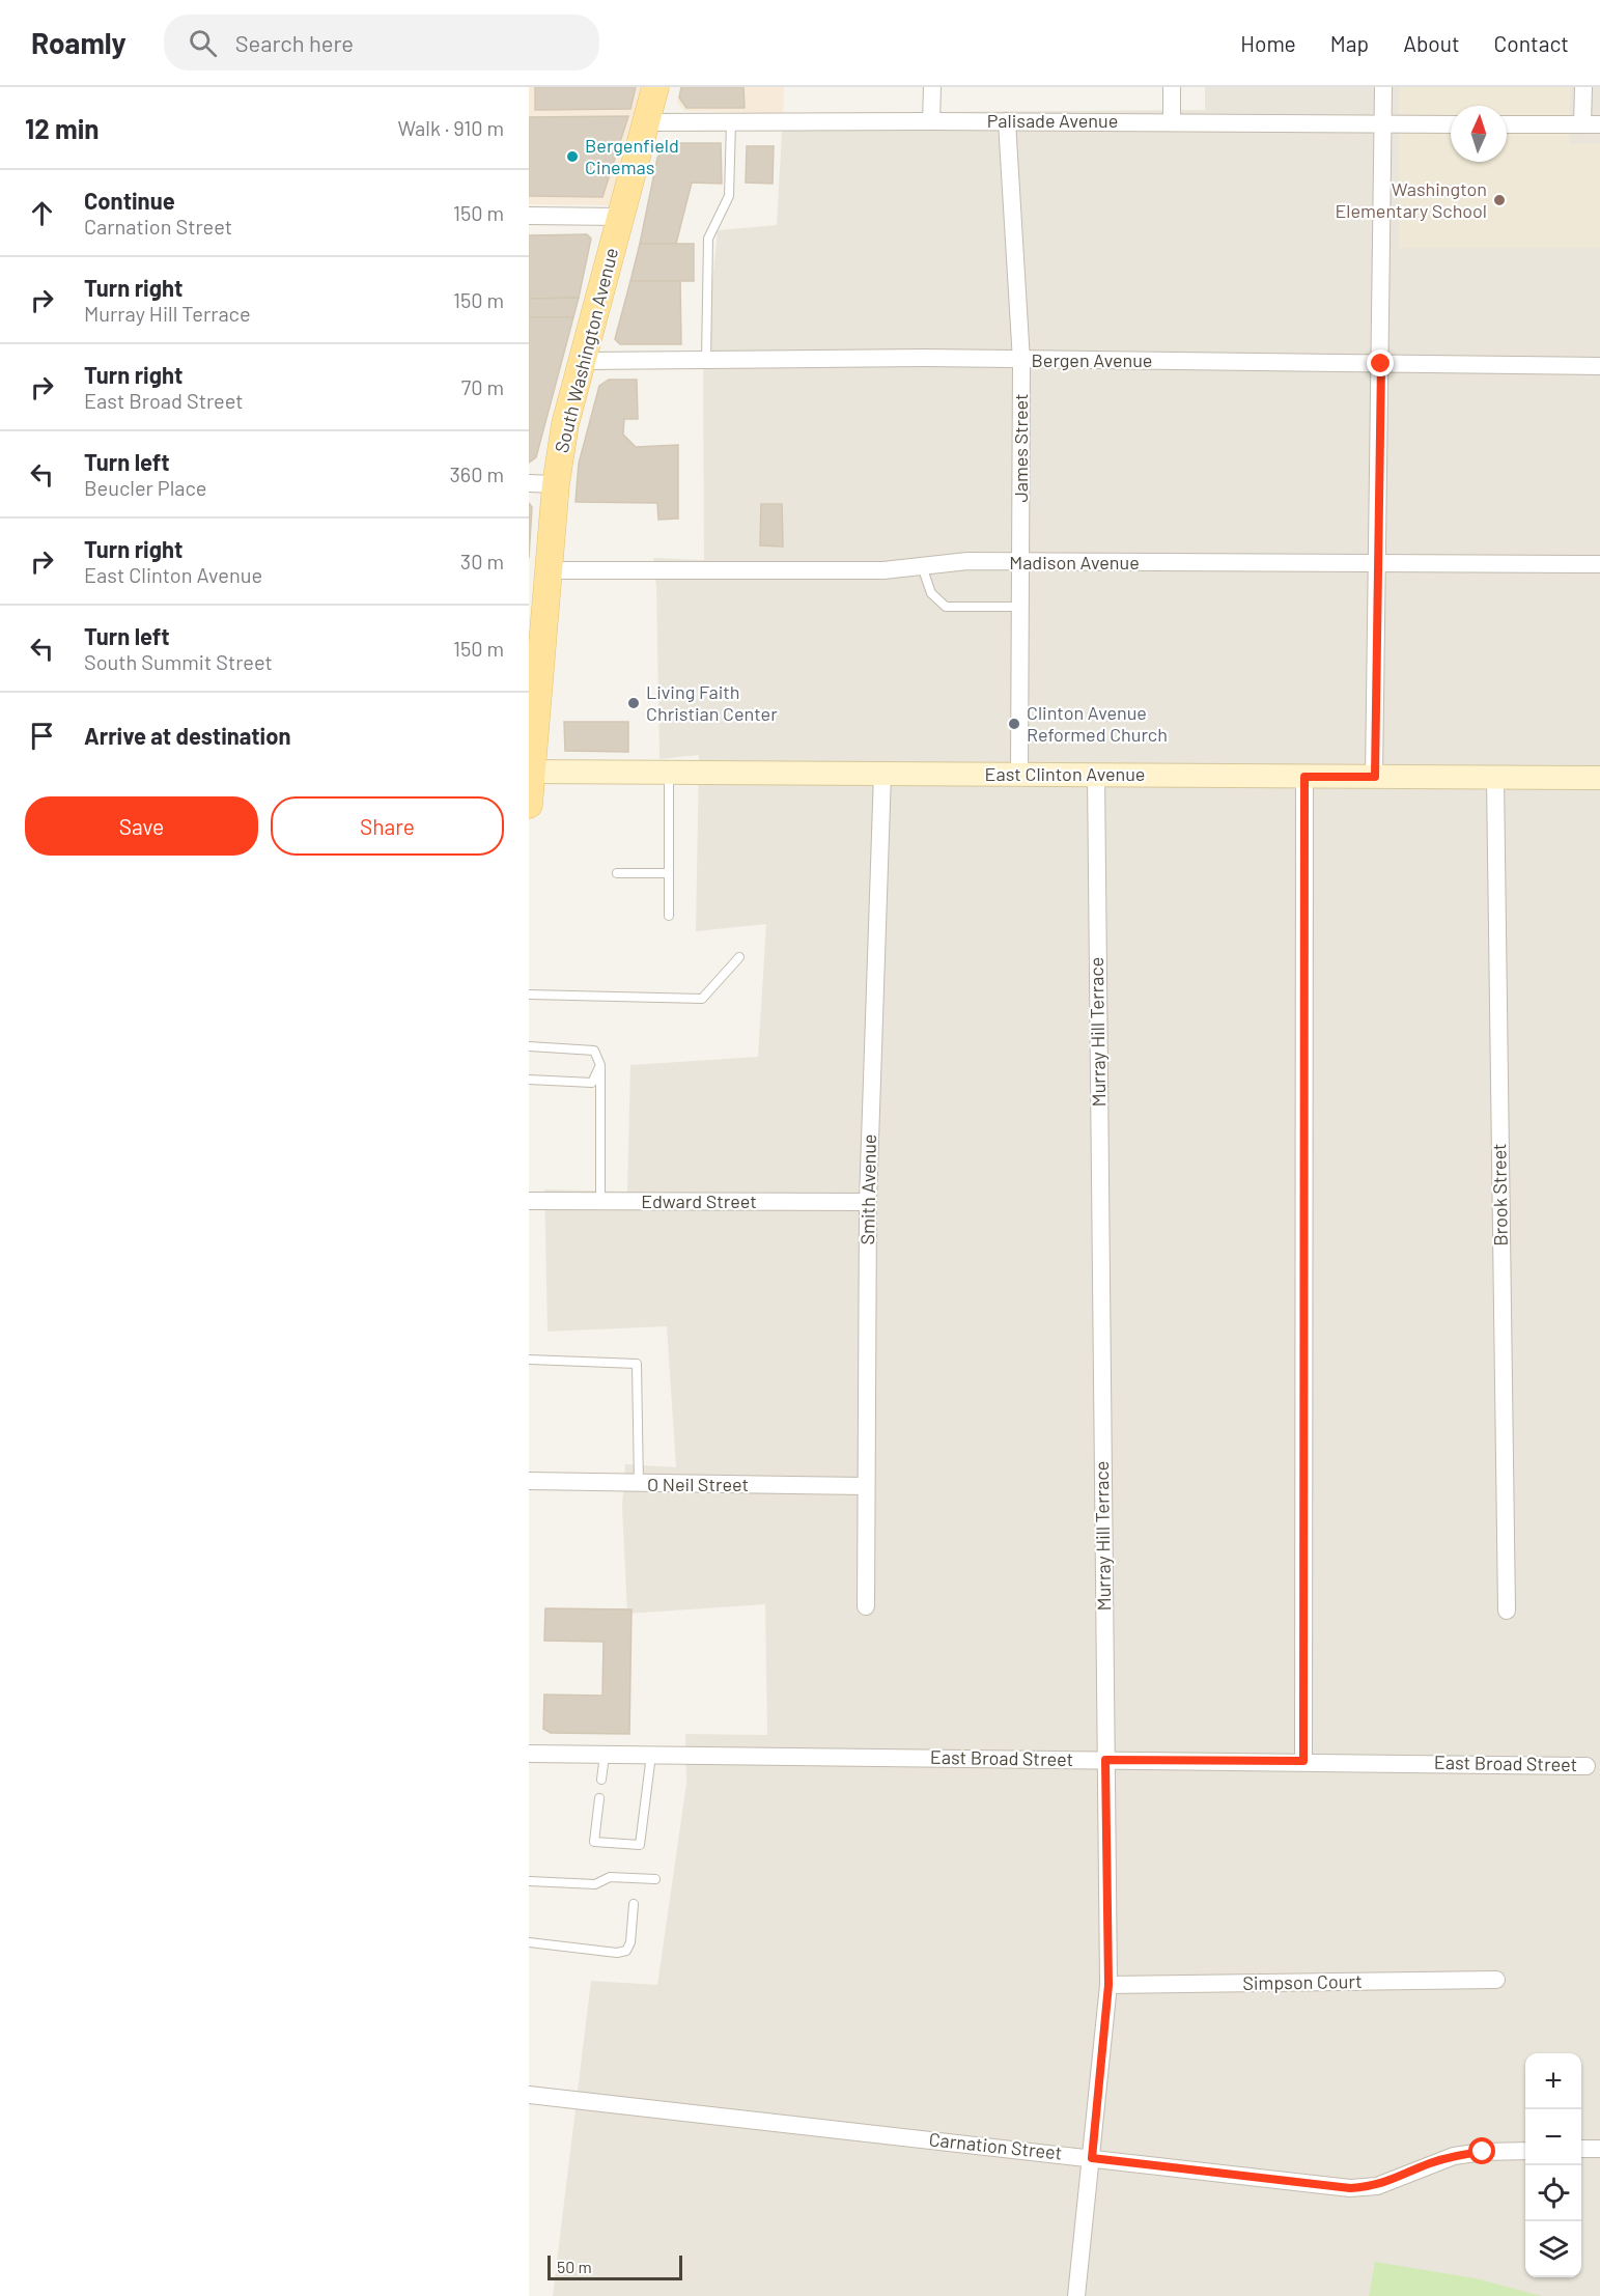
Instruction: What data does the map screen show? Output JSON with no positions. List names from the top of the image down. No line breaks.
{"streets":{"main road":["South Washington Avenue"],"street":["Palisade Avenue","Bergen Avenue","James Street","Madison Avenue","East Clinton Avenue","Murray Hill Terrace","Smith Avenue","Brook Street","Edward Street","O Neil Street","East Broad Street","Simpson Court","Carnation Street"]},"crossings":[["Palisade Avenue","South Washington Avenue"],["Palisade Avenue","James Street"],["South Washington Avenue","Bergen Avenue"],["South Washington Avenue","Madison Avenue"],["South Washington Avenue","East Clinton Avenue"],["Bergen Avenue","James Street"],["James Street","Madison Avenue"],["James Street","East Clinton Avenue"],["East Clinton Avenue","Murray Hill Terrace"],["East Clinton Avenue","Smith Avenue"],["East Clinton Avenue","Brook Street"],["Murray Hill Terrace","East Broad Street"],["Murray Hill Terrace","Simpson Court"],["Murray Hill Terrace","Carnation Street"],["Smith Avenue","Edward Street"],["Smith Avenue","O Neil Street"]],"places":["Bergenfield Cinemas","Washington Elementary School","Living Faith Christian Center","Clinton Avenue Reformed Church"],"scale_bar":"50 m","north":"top","page":{"header":"Roamly","search":"Search here","nav":["Home","Map","About","Contact"],"heading":["12 min","Walk · 910 m"],"list":[["Continue","Carnation Street","150 m"],["Turn right","Murray Hill Terrace","150 m"],["Turn right","East Broad Street","70 m"],["Turn left","Beucler Place","360 m"],["Turn right","East Clinton Avenue","30 m"],["Turn left","South Summit Street","150 m"],"Arrive at destination"],"buttons":["Save","Share"],"map_buttons":["+","−"],"scale":"50 m"}}
